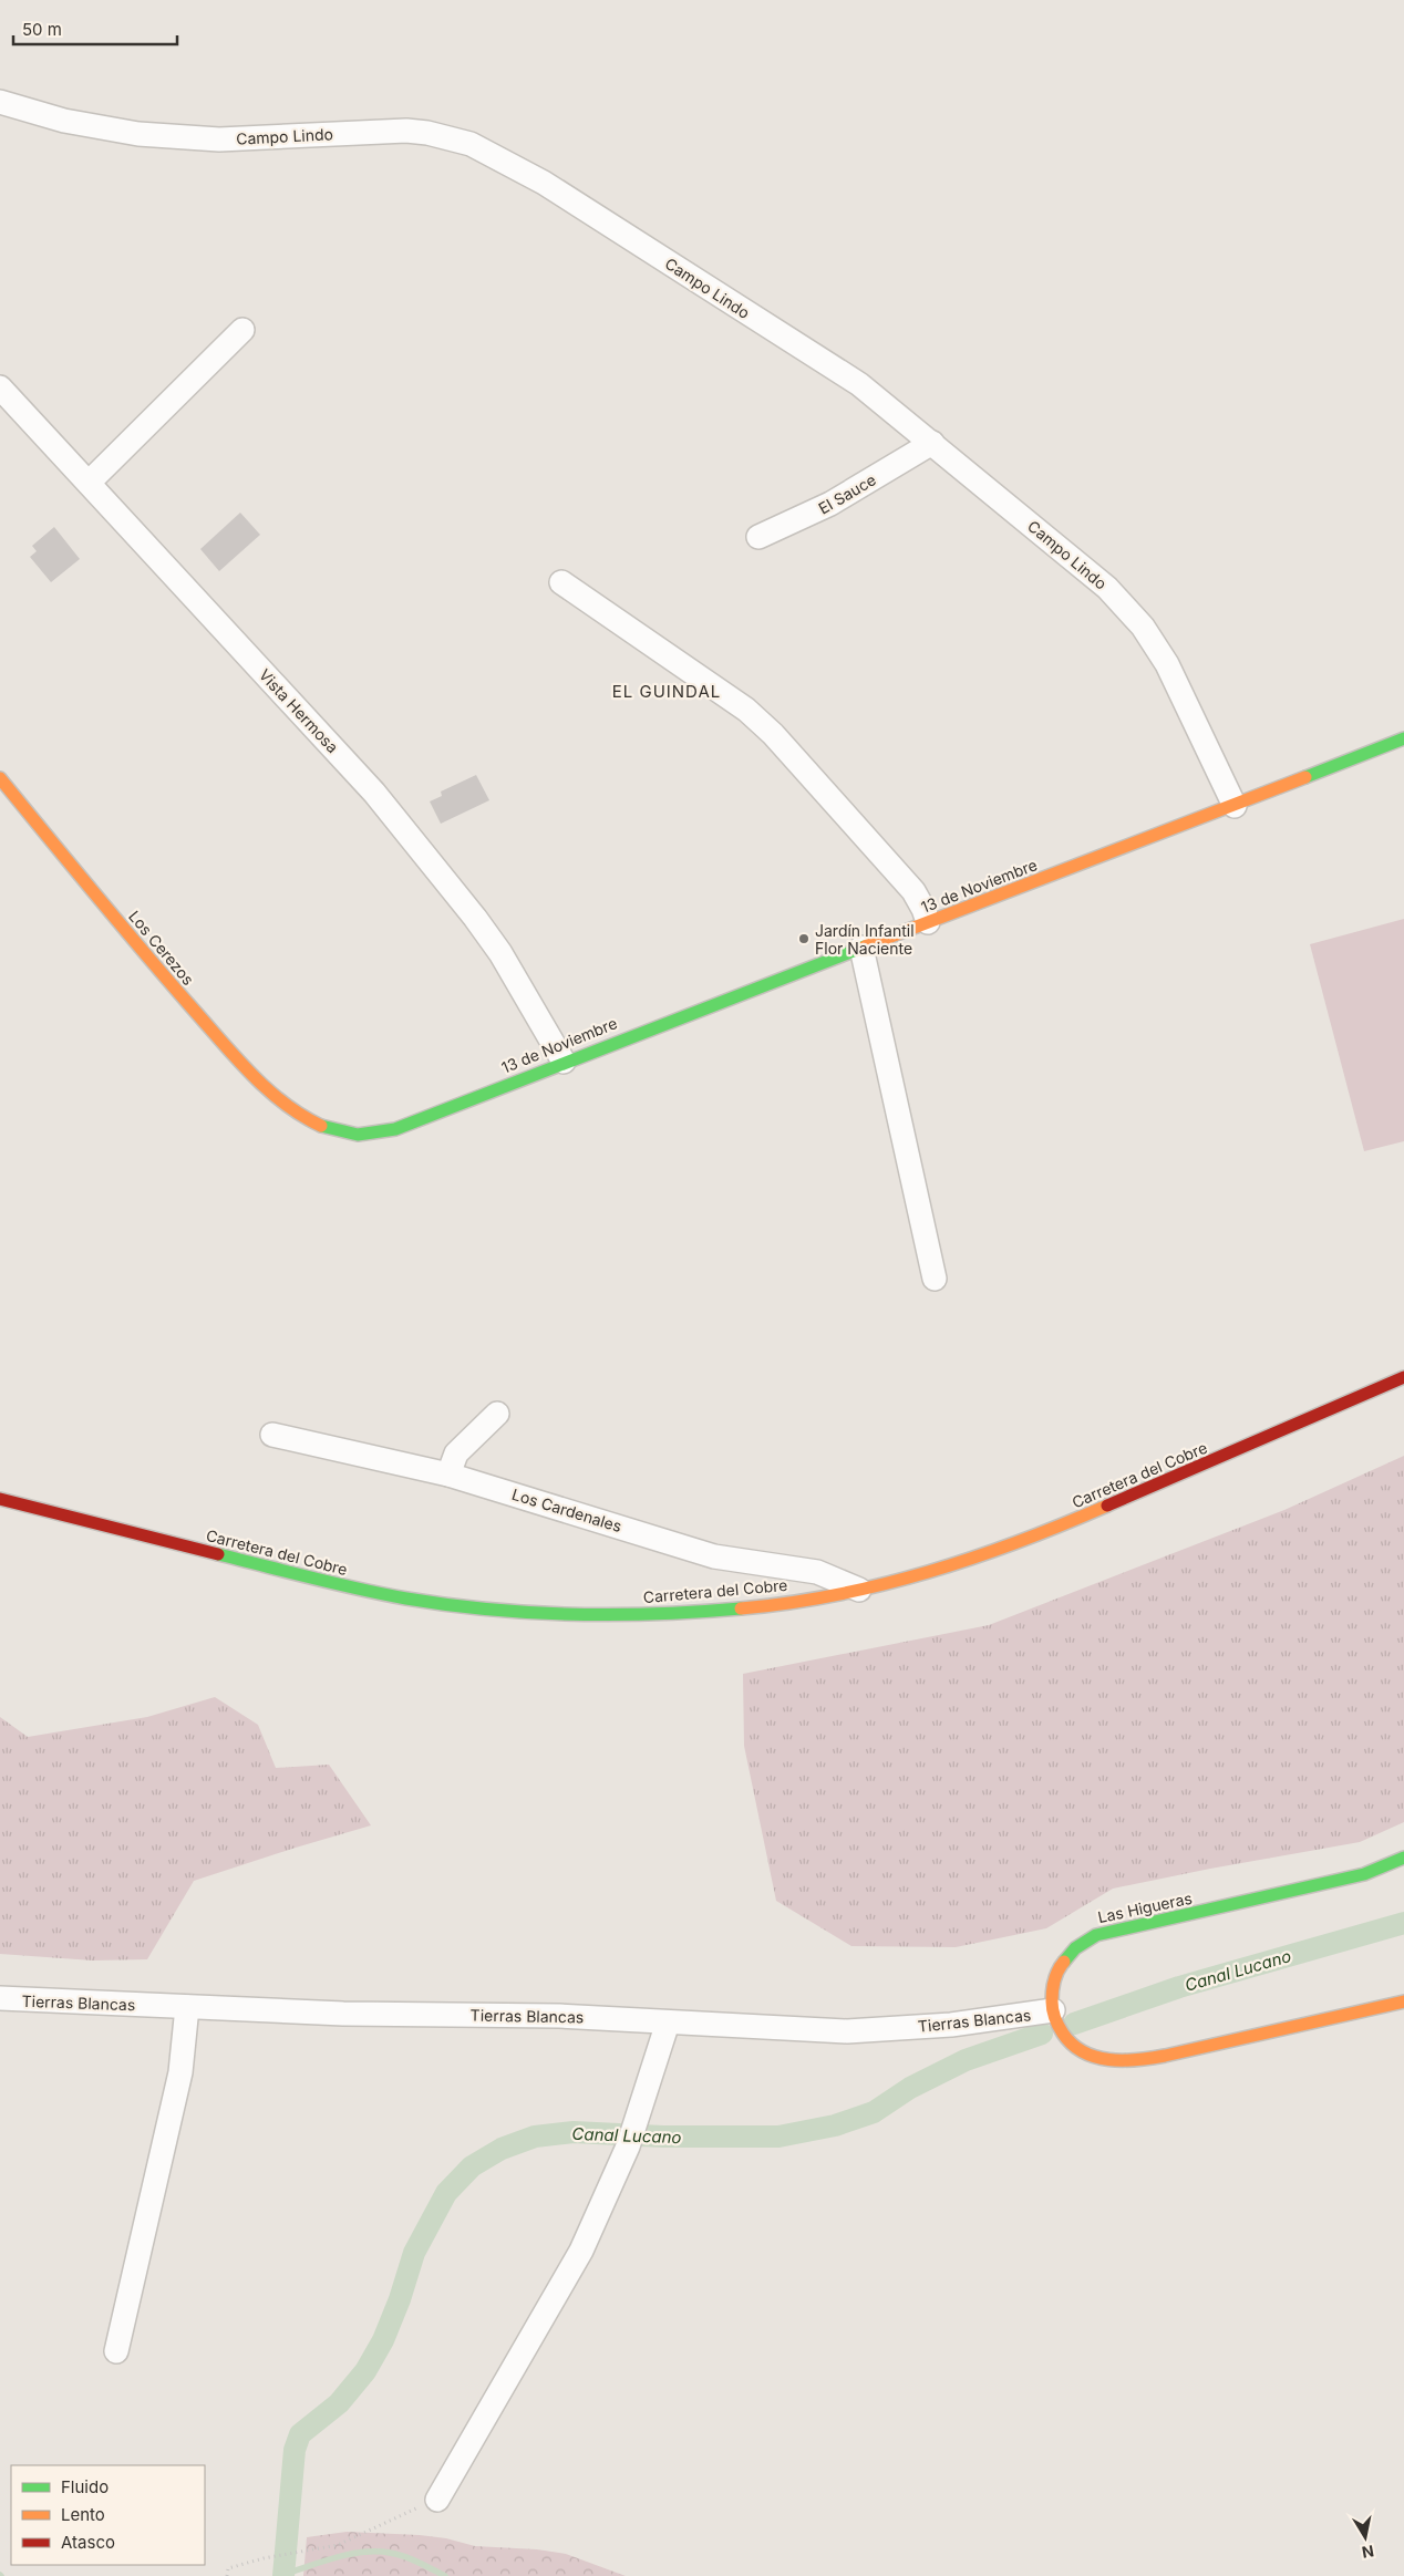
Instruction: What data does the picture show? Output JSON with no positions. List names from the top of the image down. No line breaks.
{"streets":{"main road":["13 de Noviembre","Los Cerezos","Carretera del Cobre","Las Higueras"],"street":["Campo Lindo","El Sauce","Vista Hermosa","Los Cardenales","Tierras Blancas"]},"crossings":[["Campo Lindo","El Sauce"],["Campo Lindo","13 de Noviembre"],["Vista Hermosa","13 de Noviembre"],["13 de Noviembre","Los Cerezos"],["Carretera del Cobre","Los Cardenales"],["Las Higueras","Tierras Blancas"]],"districts":["EL GUINDAL"],"water":["Canal Lucano"],"places":["Jardín Infantil Flor Naciente"],"legend":["Fluido","Lento","Atasco"],"scale_bar":"50 m","north":"bottom"}
